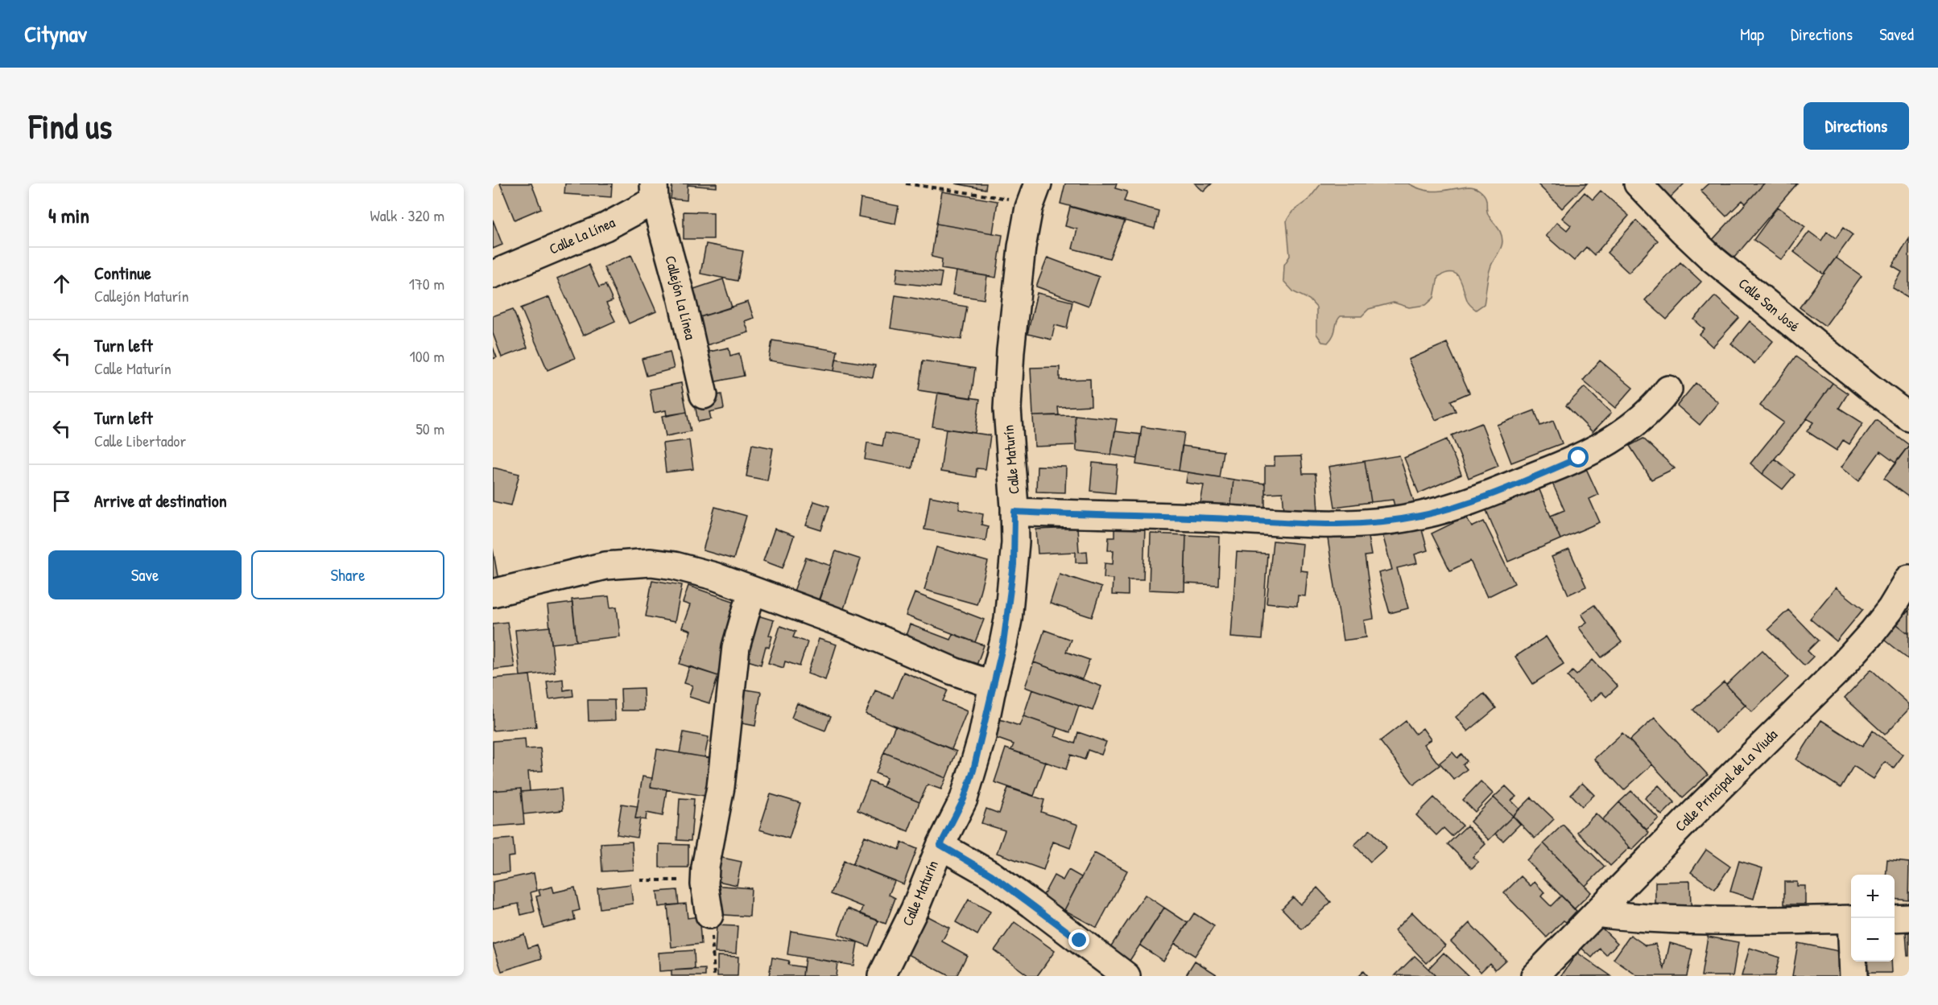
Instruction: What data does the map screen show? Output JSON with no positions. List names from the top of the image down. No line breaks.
{"streets":{"street":["Calle La Línea","Callejón La Línea","Calle San José","Calle Maturín","Calle Principal de La Viuda"]},"crossings":[["Calle La Línea","Callejón La Línea"]],"page":{"header":"Citynav","nav":["Map","Directions","Saved"],"buttons":["Directions",["Save","Share"]],"title":"Find us","heading":["4 min","Walk · 320 m"],"list":[["Continue","Callejón Maturín","170 m"],["Turn left","Calle Maturín","100 m"],["Turn left","Calle Libertador","50 m"],"Arrive at destination"],"map_buttons":["+","−"]}}
